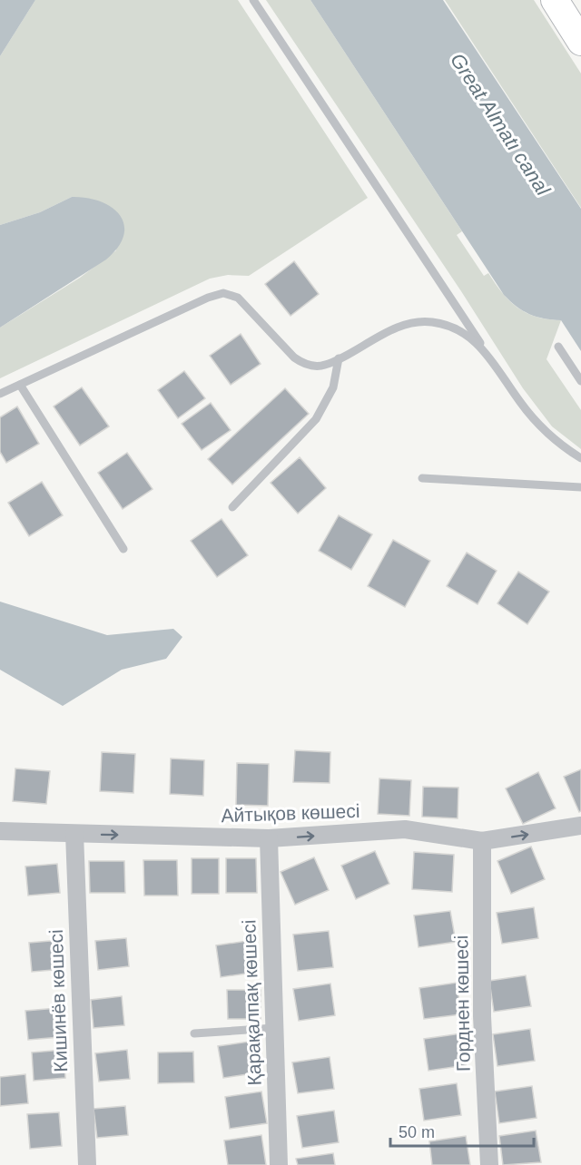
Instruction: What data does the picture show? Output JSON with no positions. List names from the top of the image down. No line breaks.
{"streets":{"street":["Айтықов көшесі","Кишинёв көшесі","Қарақалпақ көшесі","Горднен көшесі"]},"crossings":[["Айтықов көшесі","Кишинёв көшесі"],["Айтықов көшесі","Қарақалпақ көшесі"],["Айтықов көшесі","Горднен көшесі"]],"one_way":["Айтықов көшесі"],"water":["Great Almatı canal"],"scale_bar":"50 m"}
